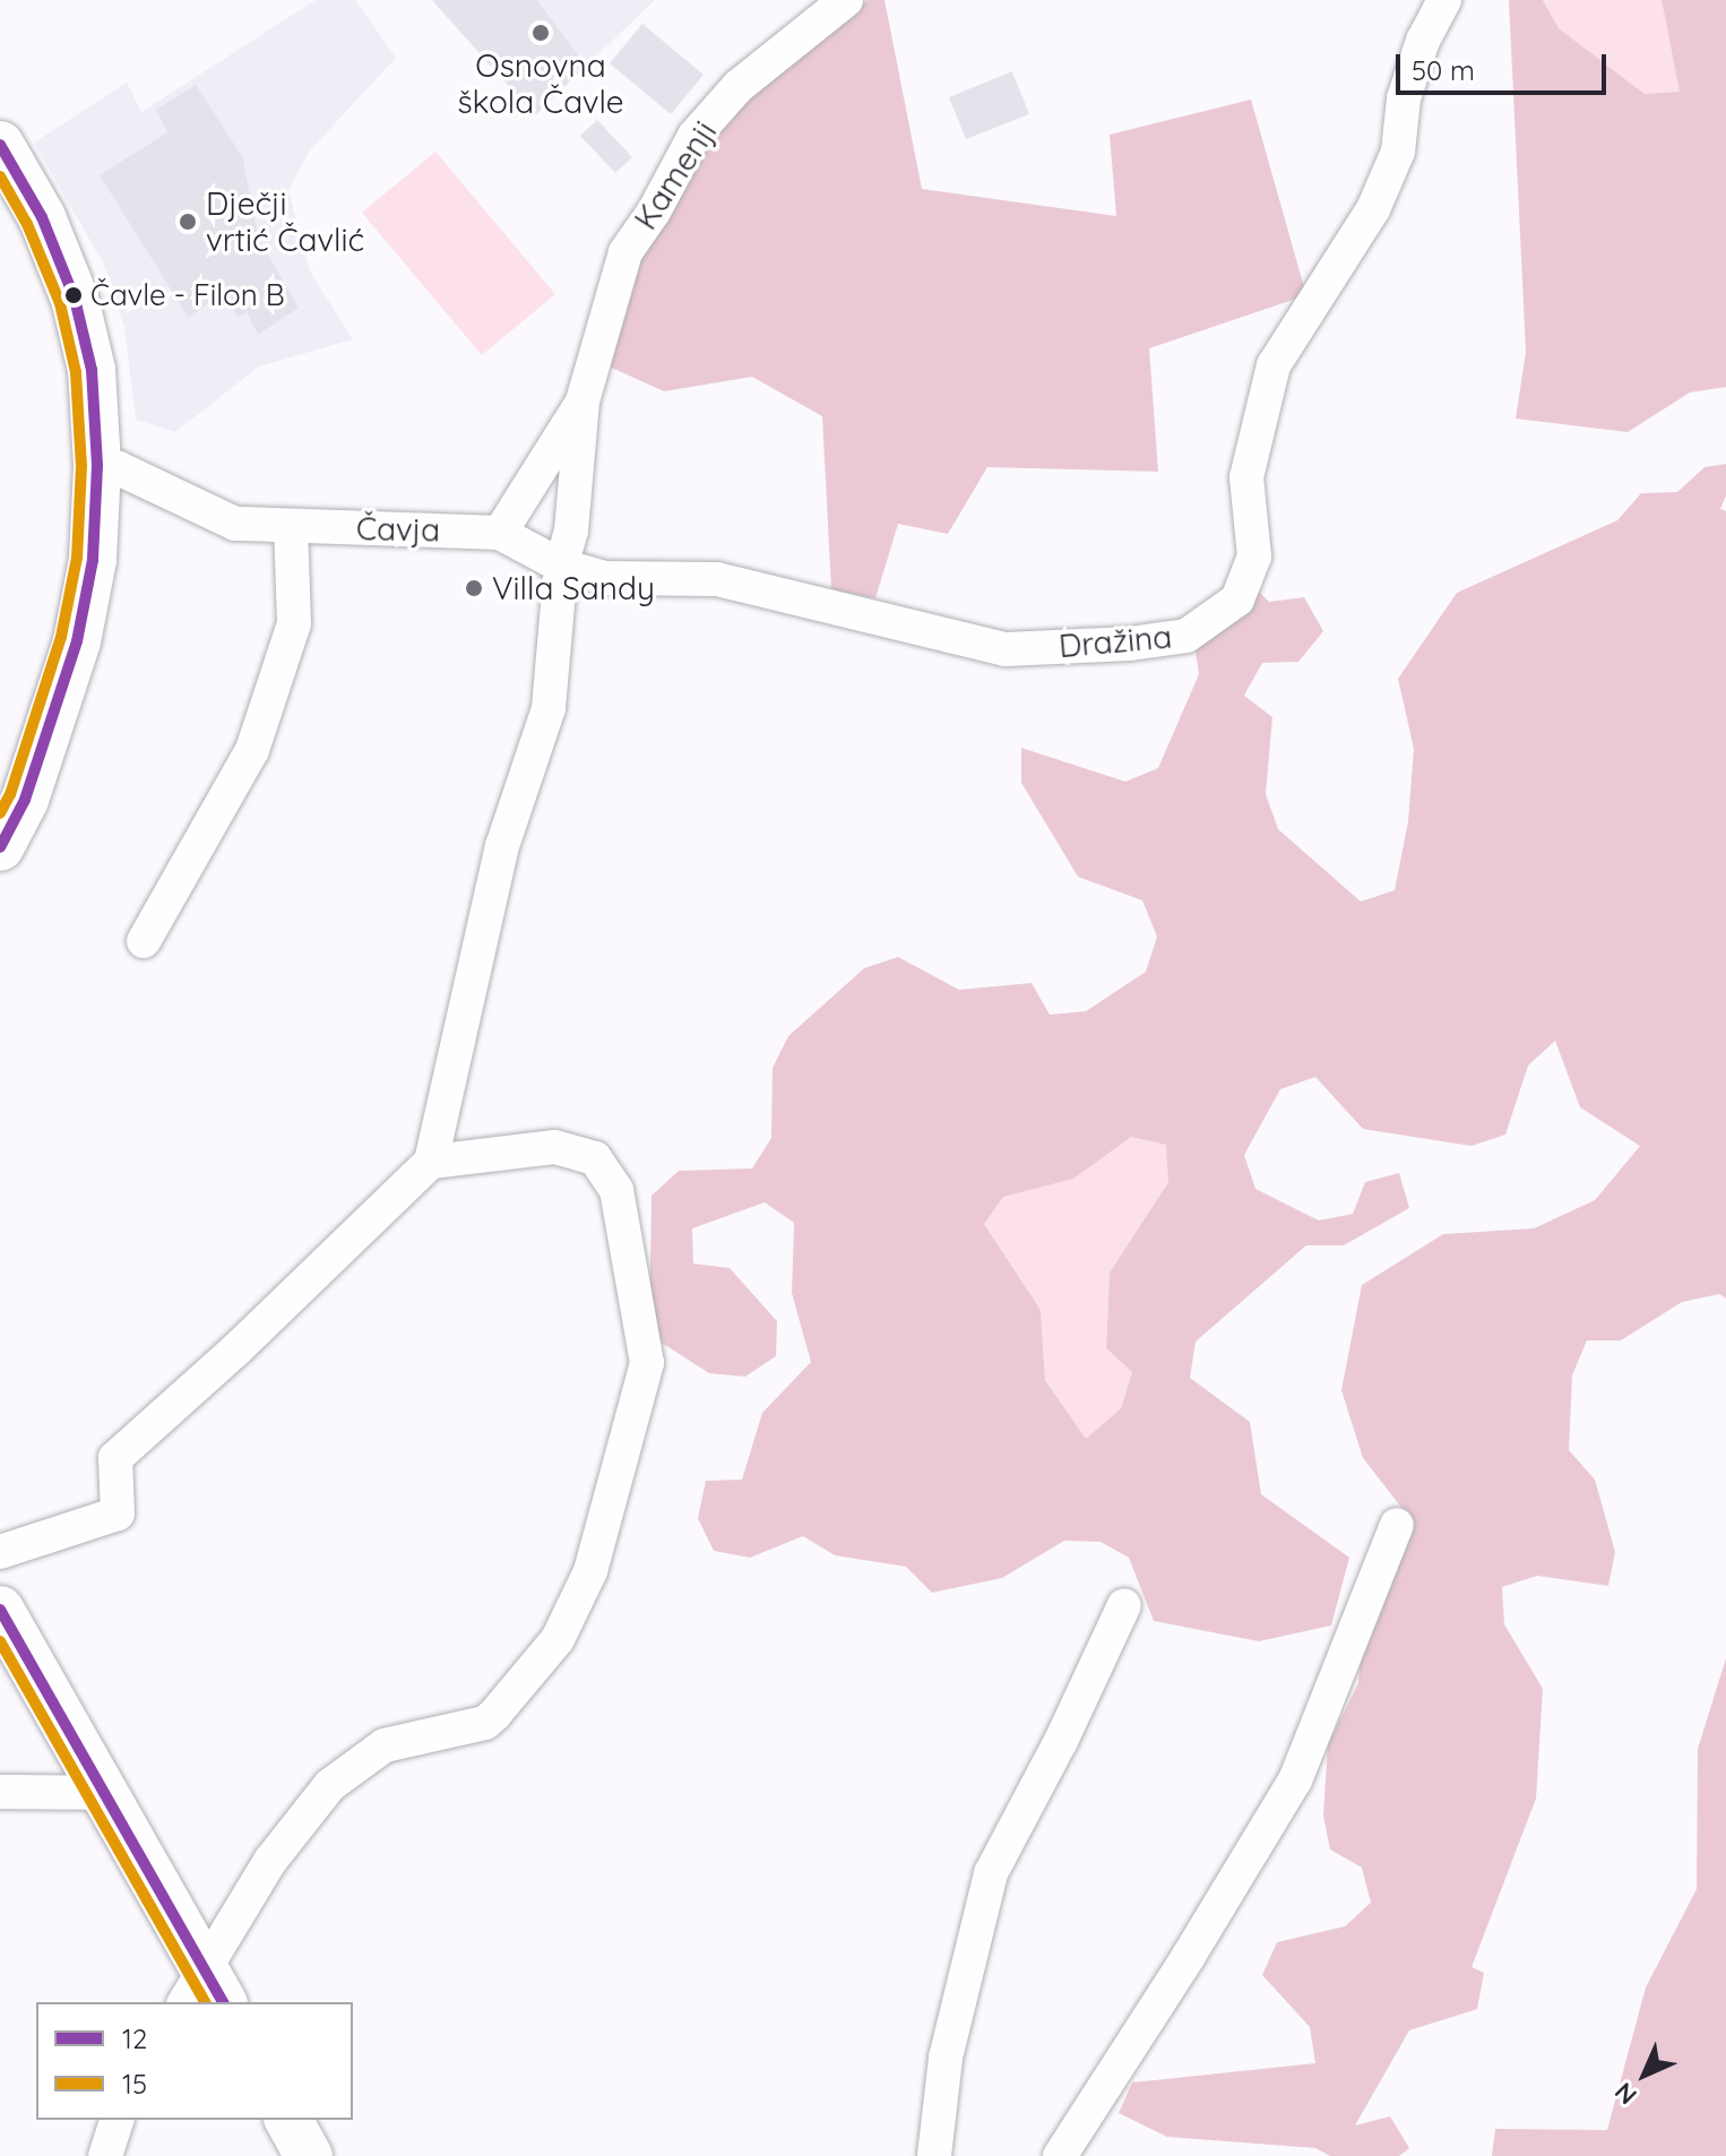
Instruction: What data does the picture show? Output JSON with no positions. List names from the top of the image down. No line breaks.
{"streets":{"street":["Kamenji","Čavja","Dražina"]},"crossings":[["Kamenji","Čavja"],["Kamenji","Dražina"],["Čavja","Dražina"]],"places":["Osnovna škola Čavle","Dječji vrtić Čavlić","Čavle - Filon B","Villa Sandy"],"lines":["transit line 12","transit line 15"],"legend":["12","15"],"scale_bar":"50 m","north":"bottom left"}
